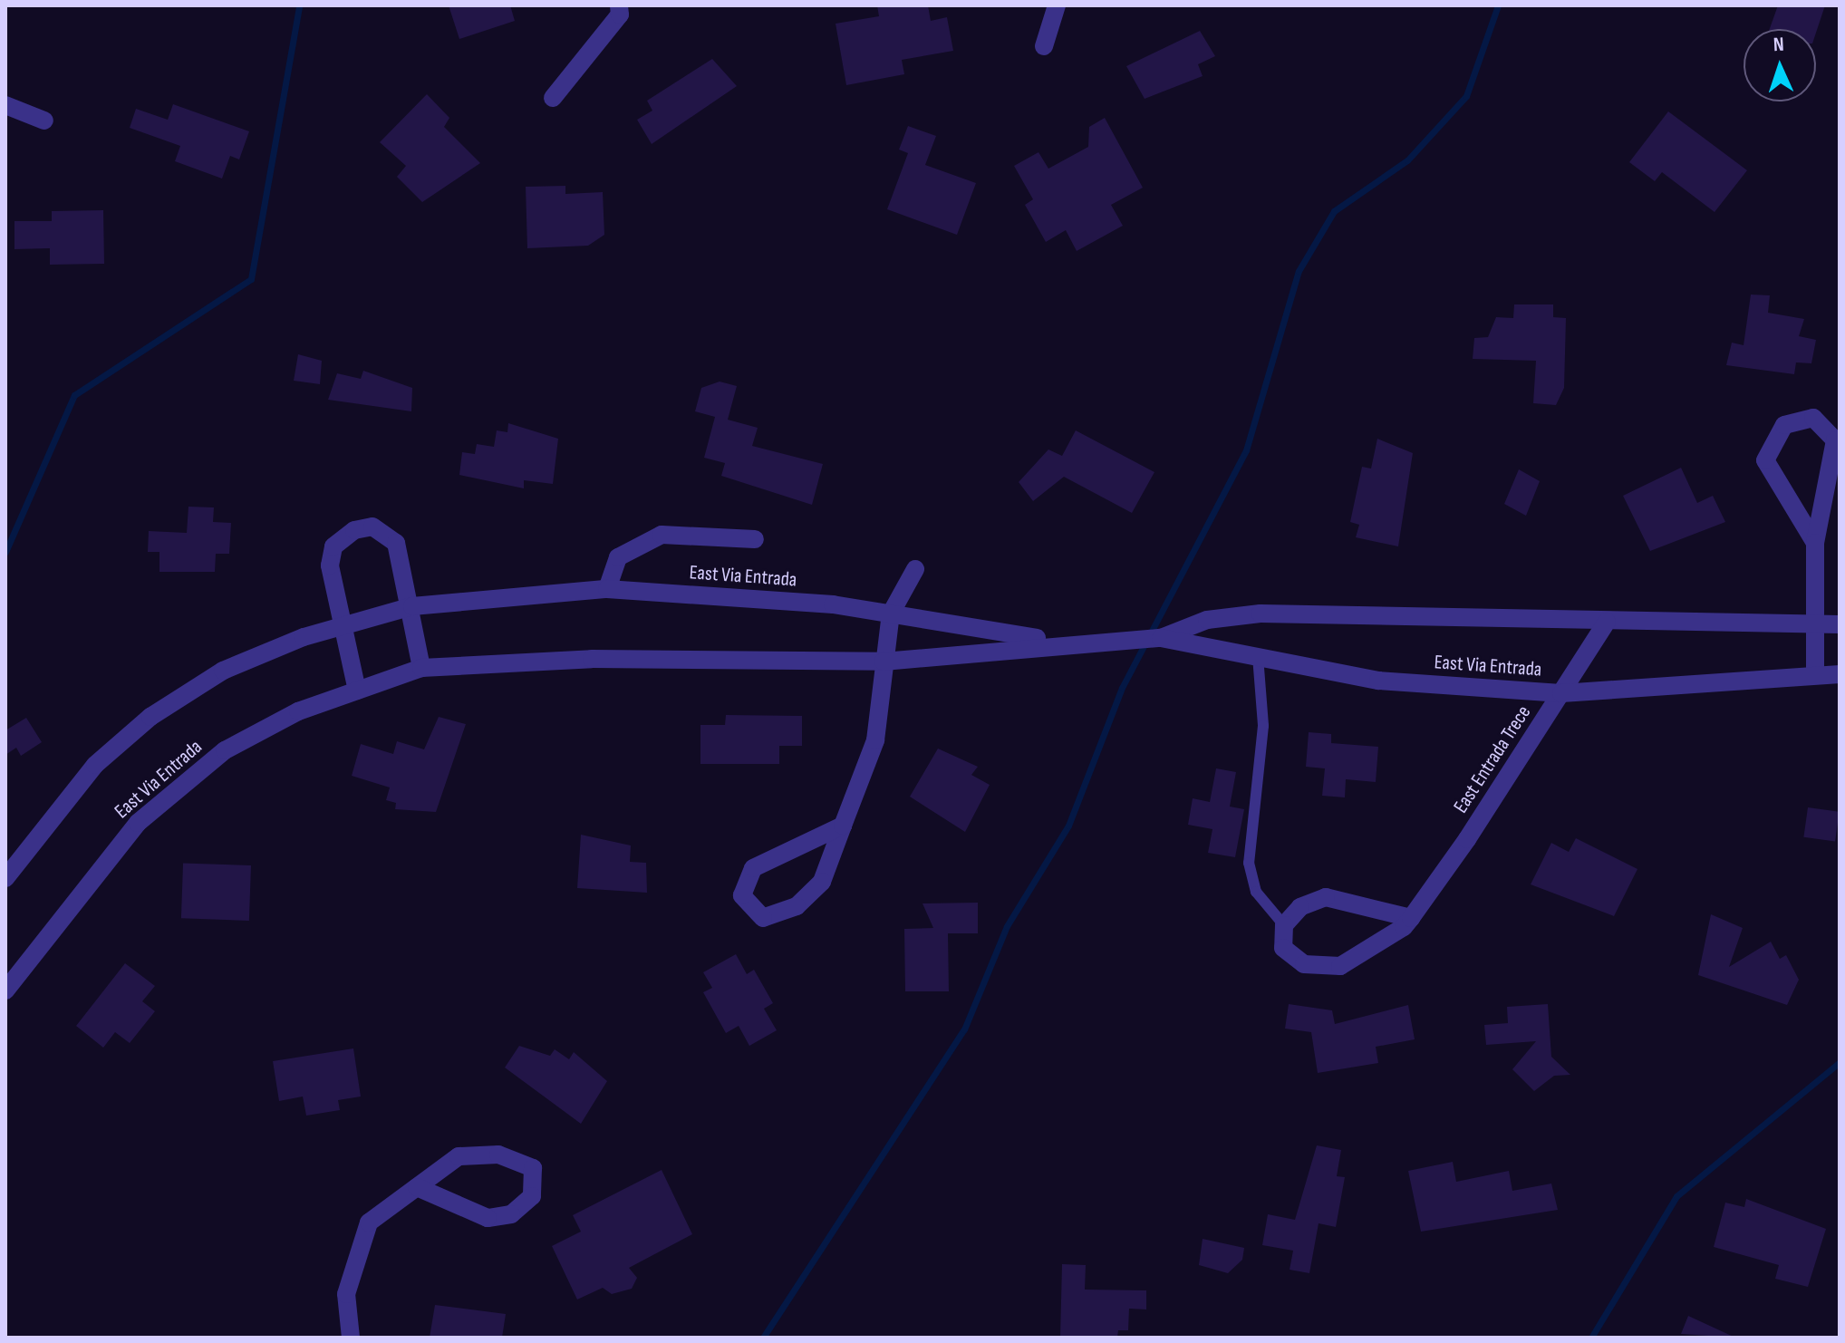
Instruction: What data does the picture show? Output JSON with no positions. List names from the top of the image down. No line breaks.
{"streets":{"street":["East Via Entrada","East Entrada Trece"]},"crossings":[["East Via Entrada","East Entrada Trece"]],"north":"top"}
